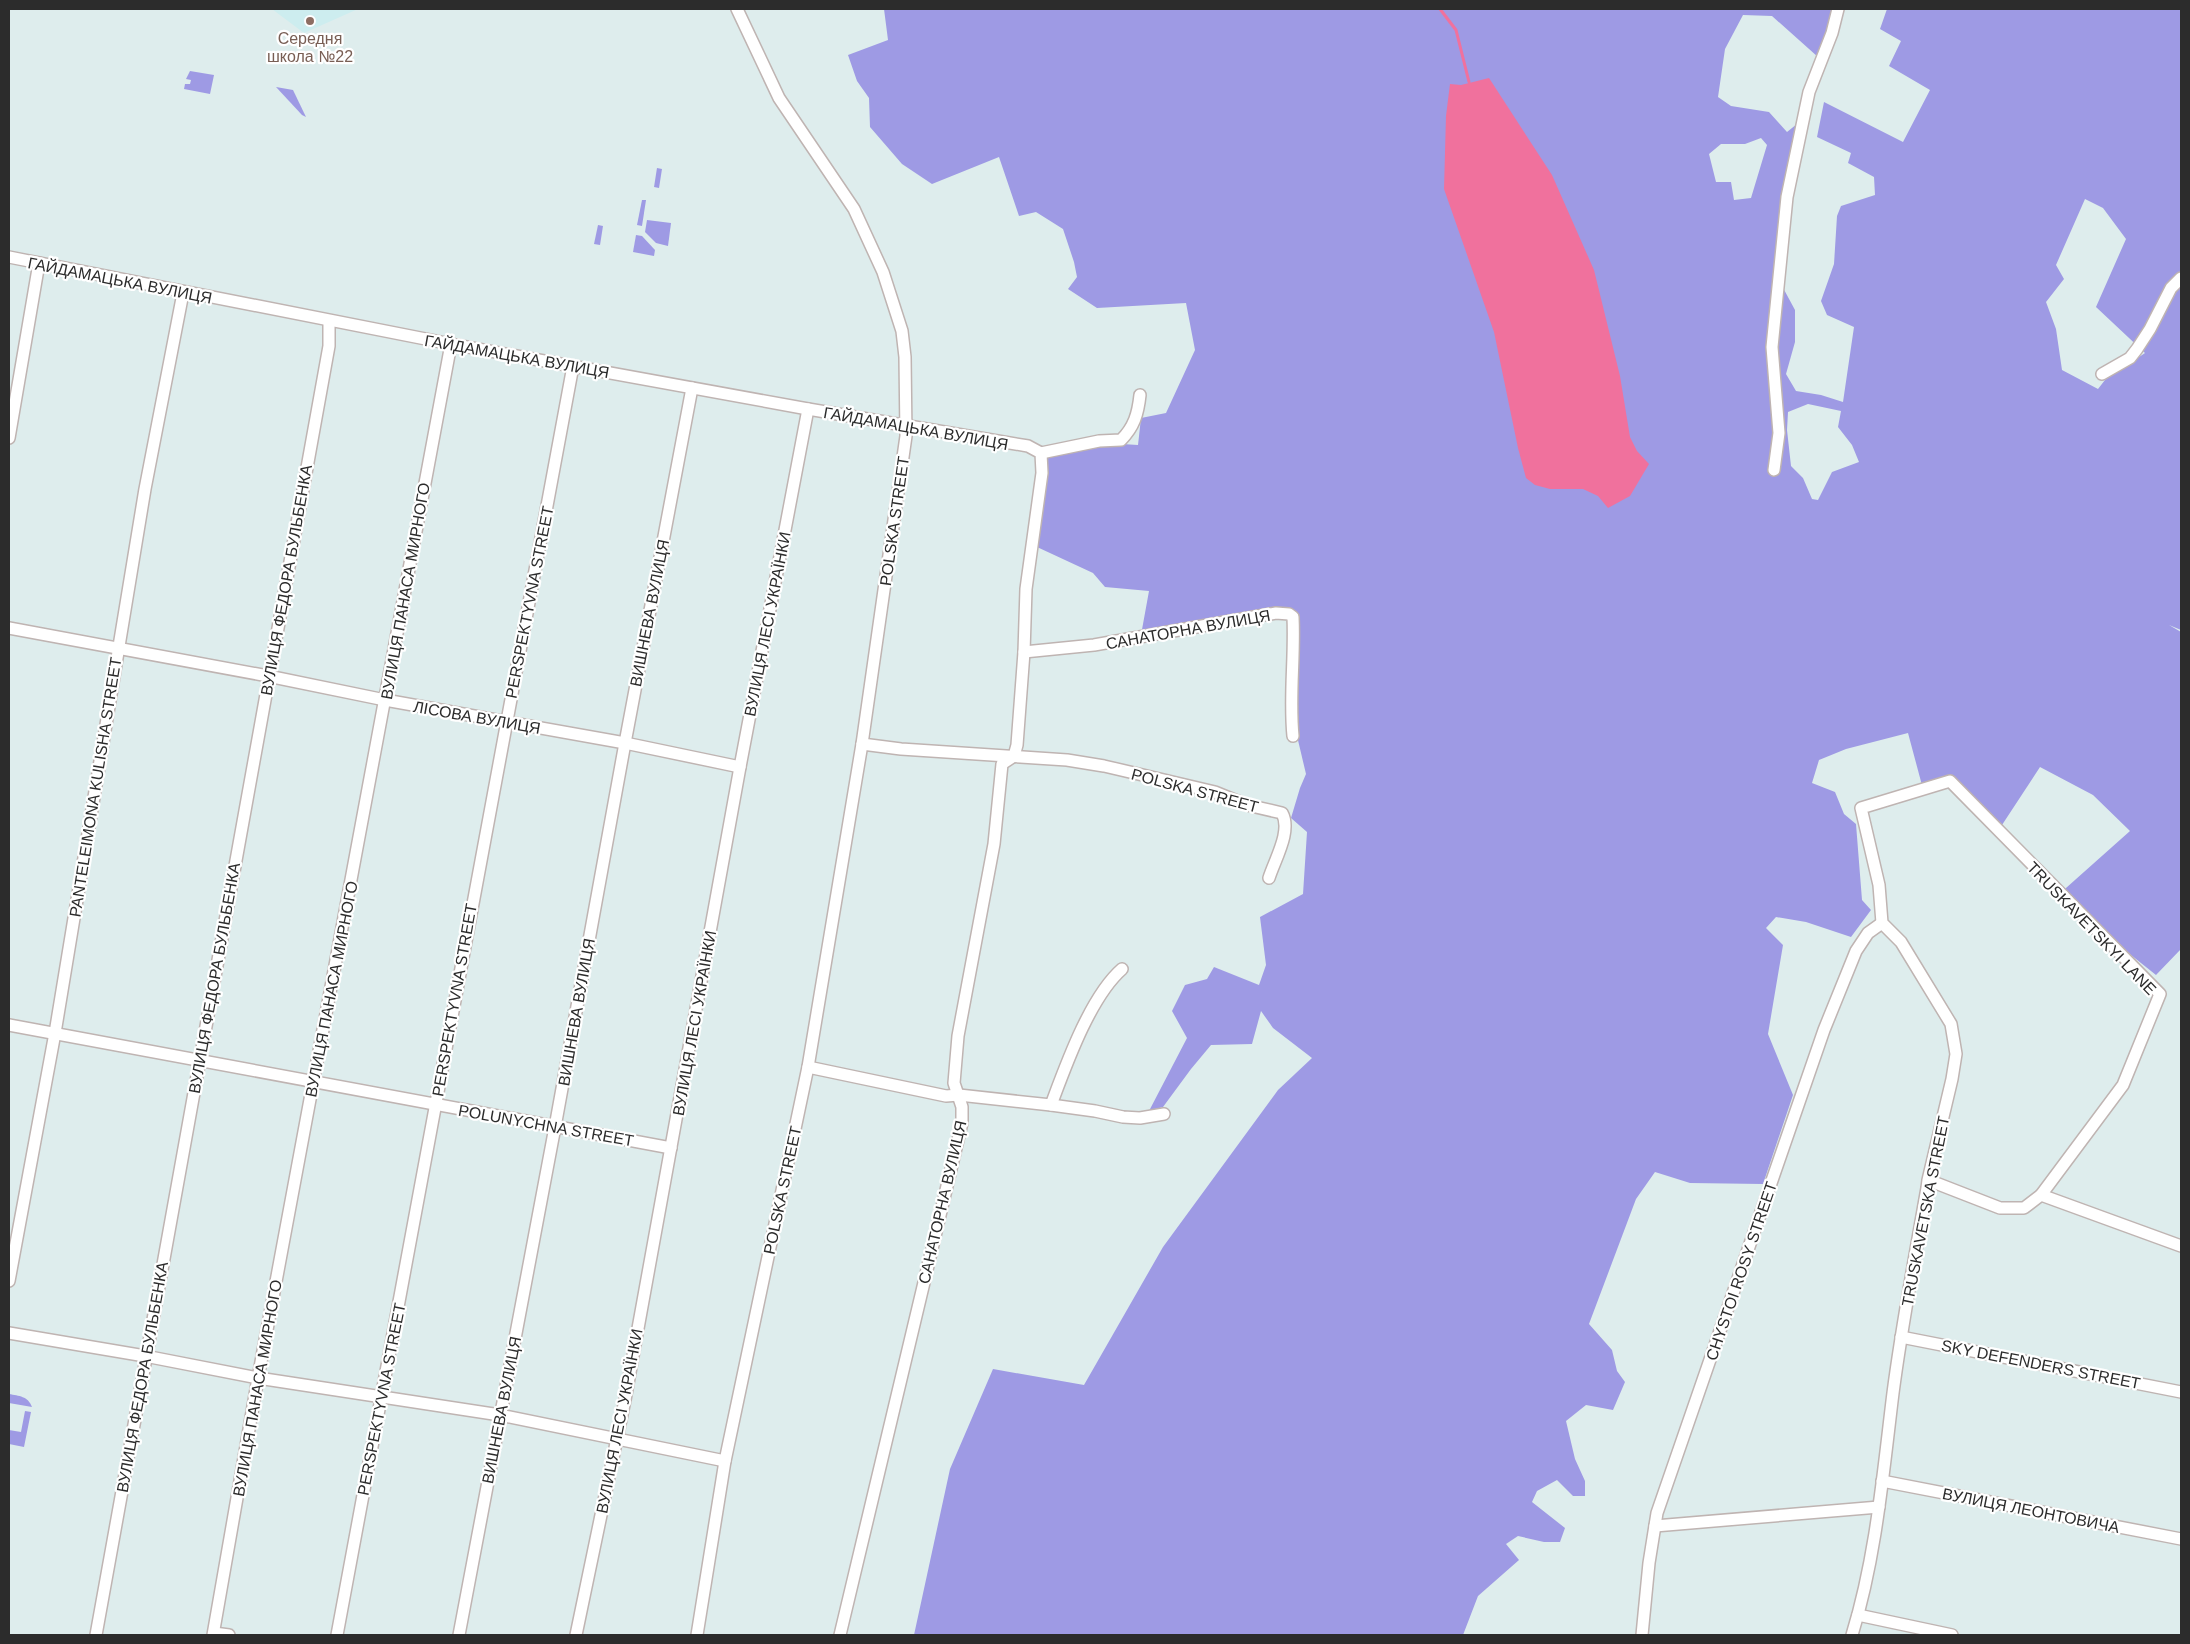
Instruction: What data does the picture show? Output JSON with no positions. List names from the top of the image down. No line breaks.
{"streets":{"street":["ГАЙДАМАЦЬКА ВУЛИЦЯ","POLSKA STREET","ВУЛИЦЯ ФЕДОРА БУЛЬБЕНКА","ВУЛИЦЯ ПАНАСА МИРНОГО","PERSPEKTYVNA STREET","ВИШНЕВА ВУЛИЦЯ","ВУЛИЦЯ ЛЕСІ УКРАЇНКИ","САНАТОРНА ВУЛИЦЯ","ЛІСОВА ВУЛИЦЯ","PANTELEIMONA KULISHA STREET","TRUSKAVETSKYI LANE","POLUNYCHNA STREET","TRUSKAVETSKA STREET","CHYSTOI ROSY STREET","SKY DEFENDERS STREET","ВУЛИЦЯ ЛЕОНТОВИЧА"]},"crossings":[["ГАЙДАМАЦЬКА ВУЛИЦЯ","POLSKA STREET"],["ГАЙДАМАЦЬКА ВУЛИЦЯ","ВУЛИЦЯ ФЕДОРА БУЛЬБЕНКА"],["ГАЙДАМАЦЬКА ВУЛИЦЯ","ВУЛИЦЯ ПАНАСА МИРНОГО"],["ГАЙДАМАЦЬКА ВУЛИЦЯ","PERSPEKTYVNA STREET"],["ГАЙДАМАЦЬКА ВУЛИЦЯ","ВИШНЕВА ВУЛИЦЯ"],["ГАЙДАМАЦЬКА ВУЛИЦЯ","ВУЛИЦЯ ЛЕСІ УКРАЇНКИ"],["ГАЙДАМАЦЬКА ВУЛИЦЯ","САНАТОРНА ВУЛИЦЯ"],["ГАЙДАМАЦЬКА ВУЛИЦЯ","PANTELEIMONA KULISHA STREET"],["POLSKA STREET","САНАТОРНА ВУЛИЦЯ"],["ВУЛИЦЯ ФЕДОРА БУЛЬБЕНКА","ЛІСОВА ВУЛИЦЯ"],["ВУЛИЦЯ ФЕДОРА БУЛЬБЕНКА","POLUNYCHNA STREET"],["ВУЛИЦЯ ПАНАСА МИРНОГО","ЛІСОВА ВУЛИЦЯ"],["ВУЛИЦЯ ПАНАСА МИРНОГО","POLUNYCHNA STREET"],["PERSPEKTYVNA STREET","ЛІСОВА ВУЛИЦЯ"],["PERSPEKTYVNA STREET","POLUNYCHNA STREET"],["ВИШНЕВА ВУЛИЦЯ","ЛІСОВА ВУЛИЦЯ"],["ВИШНЕВА ВУЛИЦЯ","POLUNYCHNA STREET"],["ВУЛИЦЯ ЛЕСІ УКРАЇНКИ","ЛІСОВА ВУЛИЦЯ"],["ВУЛИЦЯ ЛЕСІ УКРАЇНКИ","POLUNYCHNA STREET"],["ЛІСОВА ВУЛИЦЯ","PANTELEIMONA KULISHA STREET"],["PANTELEIMONA KULISHA STREET","POLUNYCHNA STREET"],["TRUSKAVETSKYI LANE","TRUSKAVETSKA STREET"],["TRUSKAVETSKYI LANE","CHYSTOI ROSY STREET"],["TRUSKAVETSKA STREET","CHYSTOI ROSY STREET"],["TRUSKAVETSKA STREET","SKY DEFENDERS STREET"],["TRUSKAVETSKA STREET","ВУЛИЦЯ ЛЕОНТОВИЧА"]],"places":["Середня школа №22"]}
